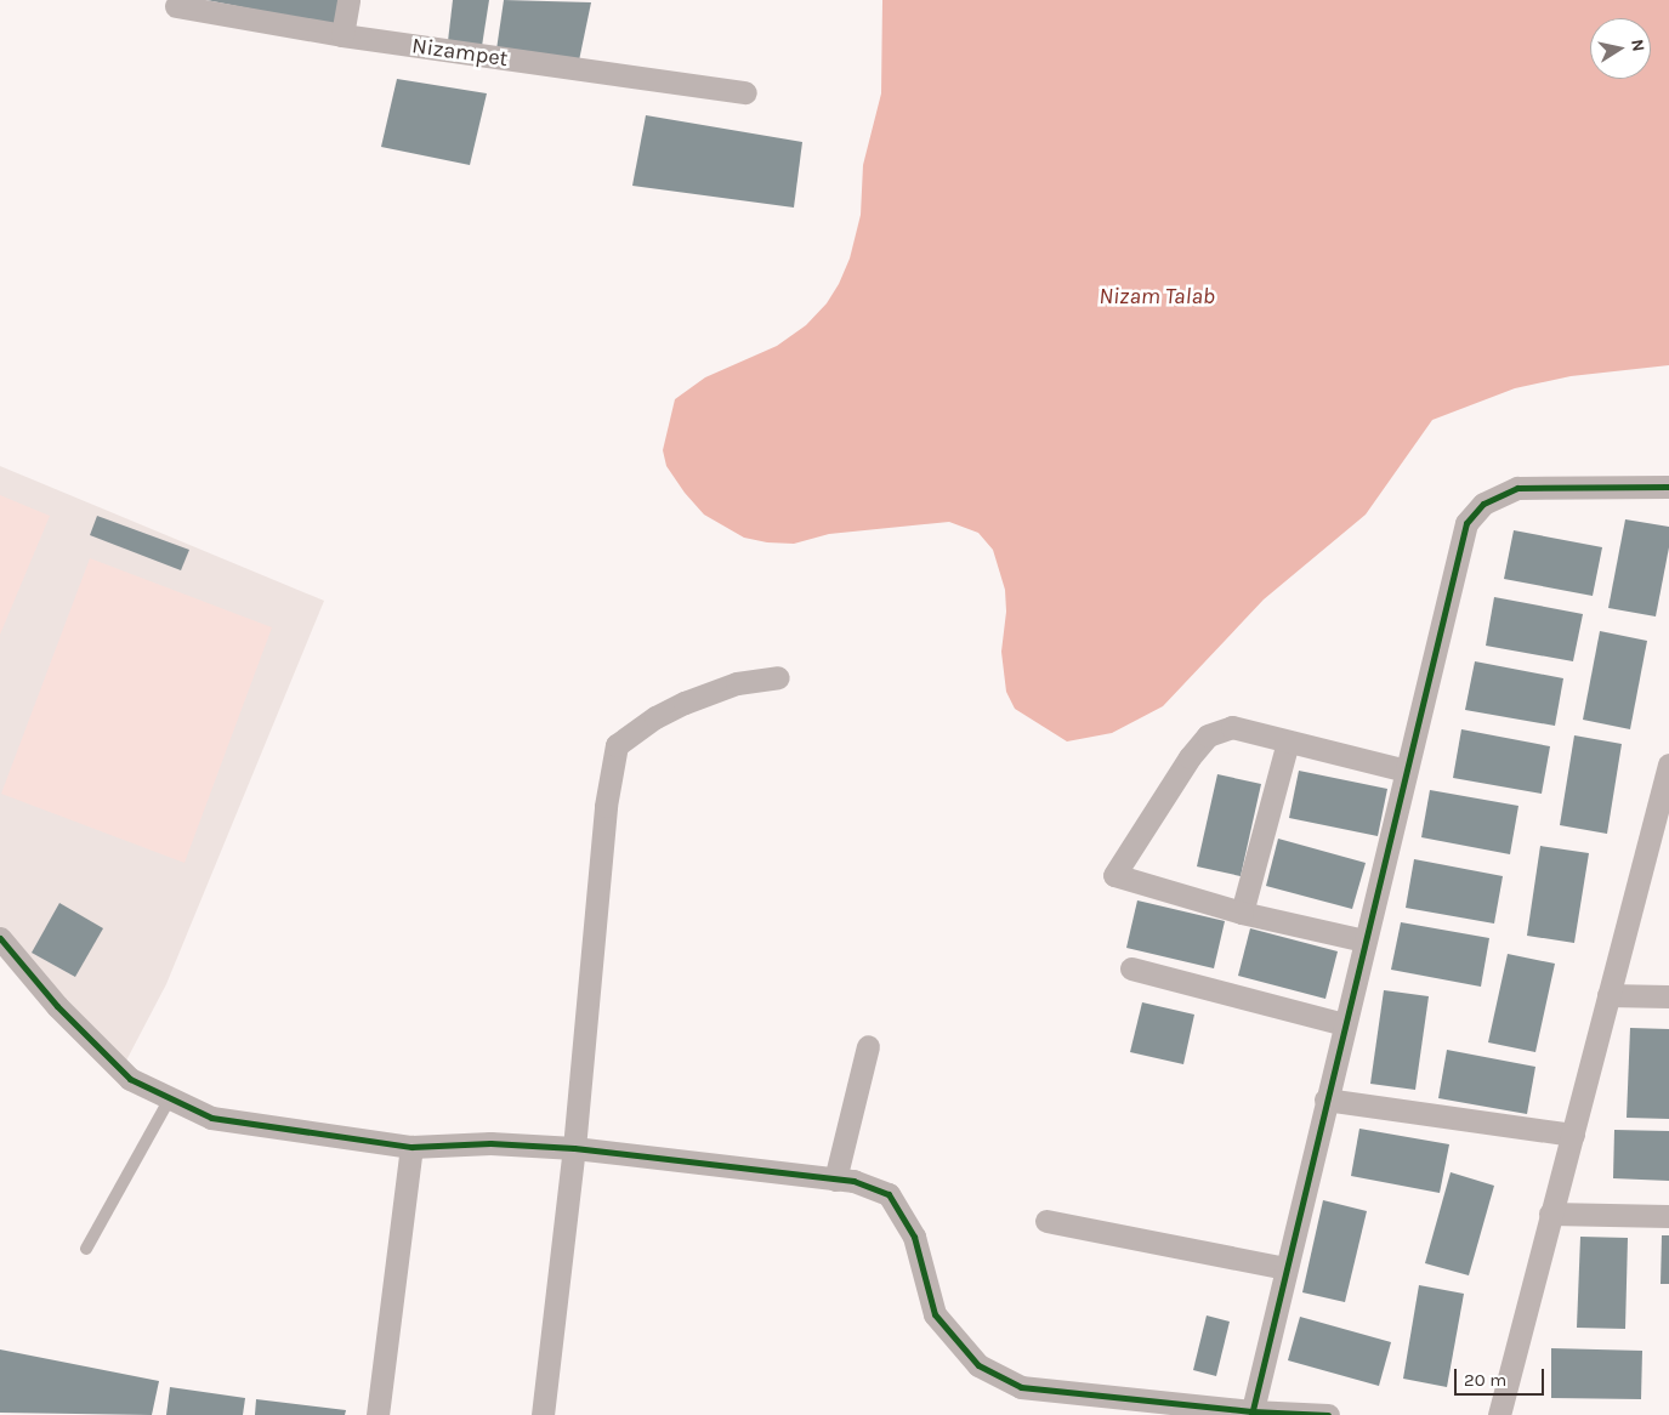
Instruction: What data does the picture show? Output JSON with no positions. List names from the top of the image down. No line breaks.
{"streets":{"street":["Nizampet"]},"water":["Nizam Talab"],"scale_bar":"20 m","north":"right"}
